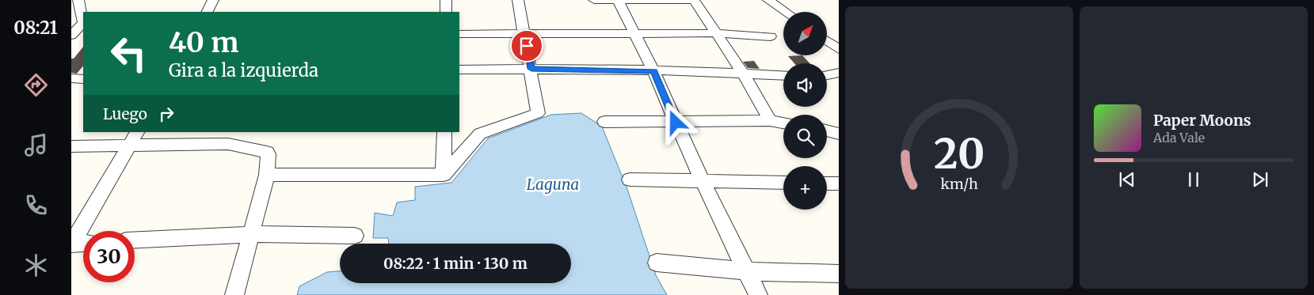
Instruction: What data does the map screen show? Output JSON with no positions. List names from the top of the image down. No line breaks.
{"water":["Laguna"],"north":"top right","page":{"tabs":"08:21","map_buttons":"+","turn":["40 m","Gira a la izquierda"],"then":"Luego","song":["Paper Moons","Ada Vale"],"limit":"30","trip":"08:22 · 1 min · 130 m","gauge":["20","km/h"]}}
